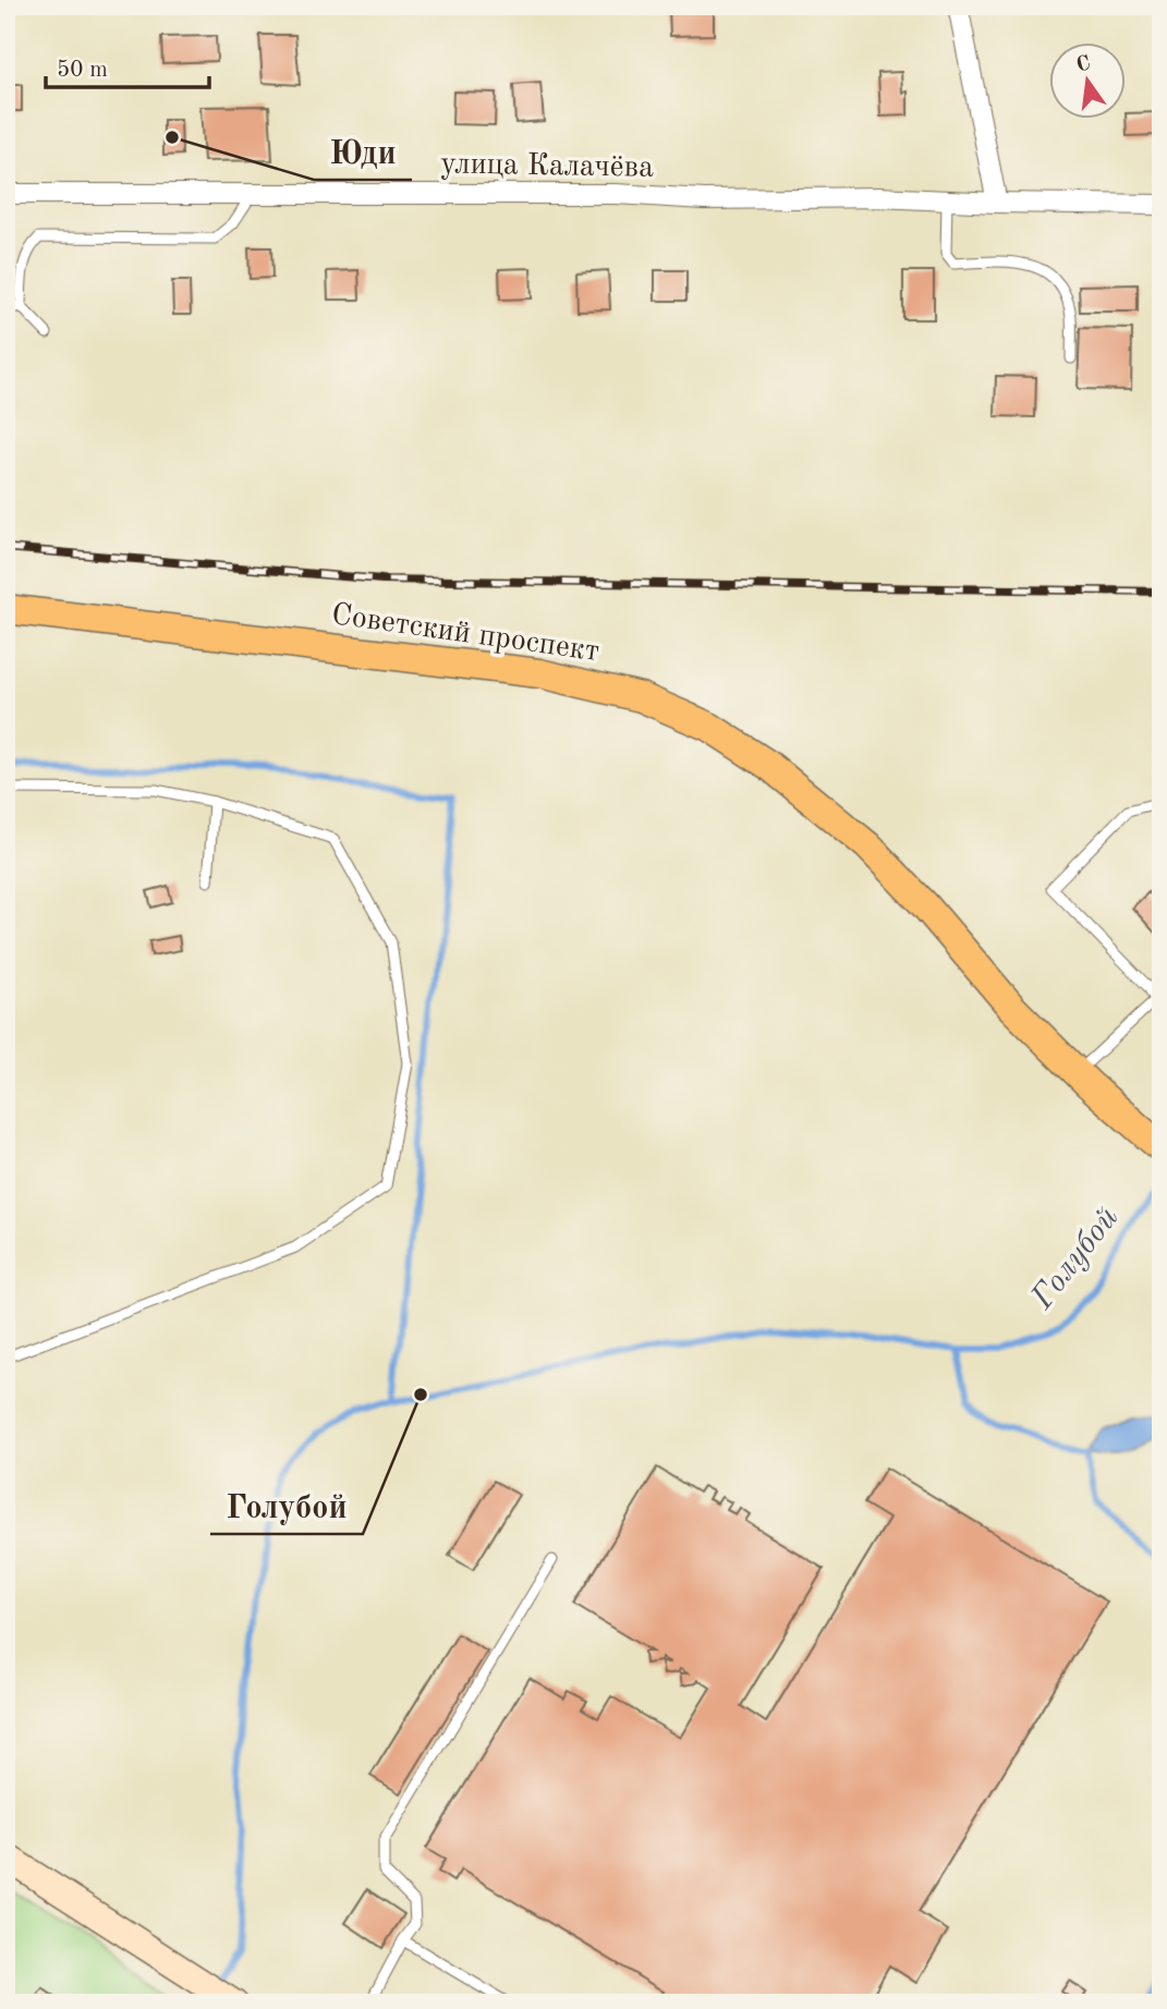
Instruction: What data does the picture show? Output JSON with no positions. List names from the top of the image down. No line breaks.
{"streets":{"main road":["Советский проспект"],"street":["улица Калачёва"]},"water":["Голубой"],"places":["Юди","Голубой"],"scale_bar":"50 m","north":"top"}
